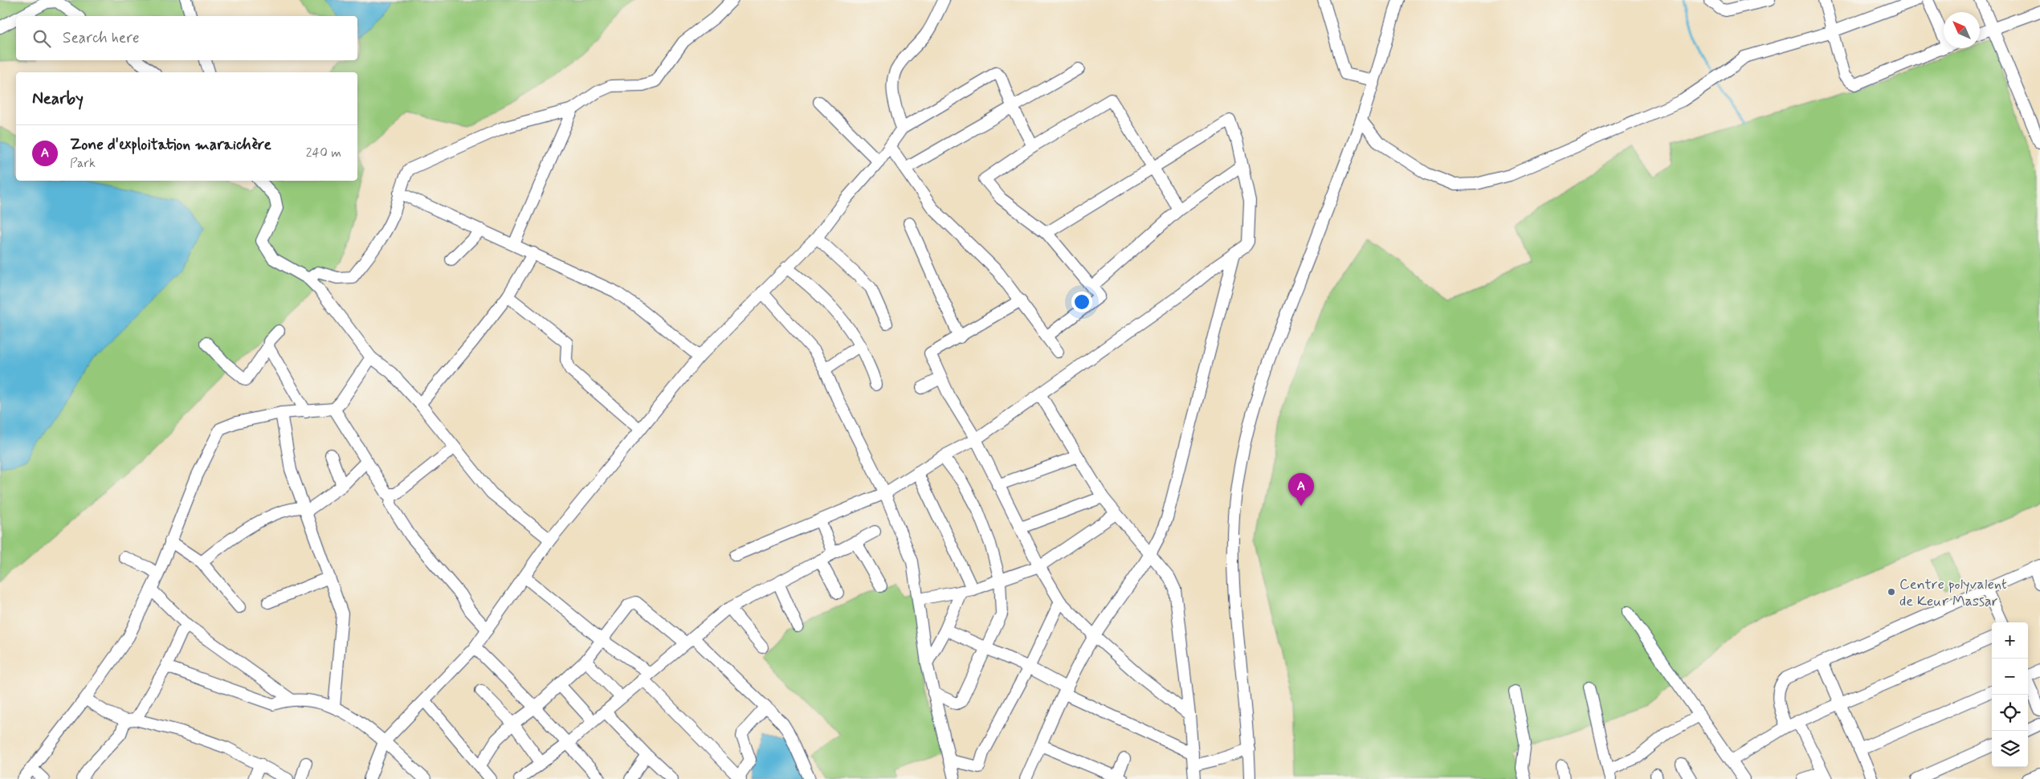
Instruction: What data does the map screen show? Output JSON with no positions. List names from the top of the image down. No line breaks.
{"places":["Centre polyvalent de Keur Massar"],"north":"top left","page":{"search":"Search here","heading":"Nearby","list":[{"mark":"A","name":"Zone d'exploitation maraichère","note":"Park","value":"240 m"}],"pins":"A","map_buttons":["+","−"]}}
